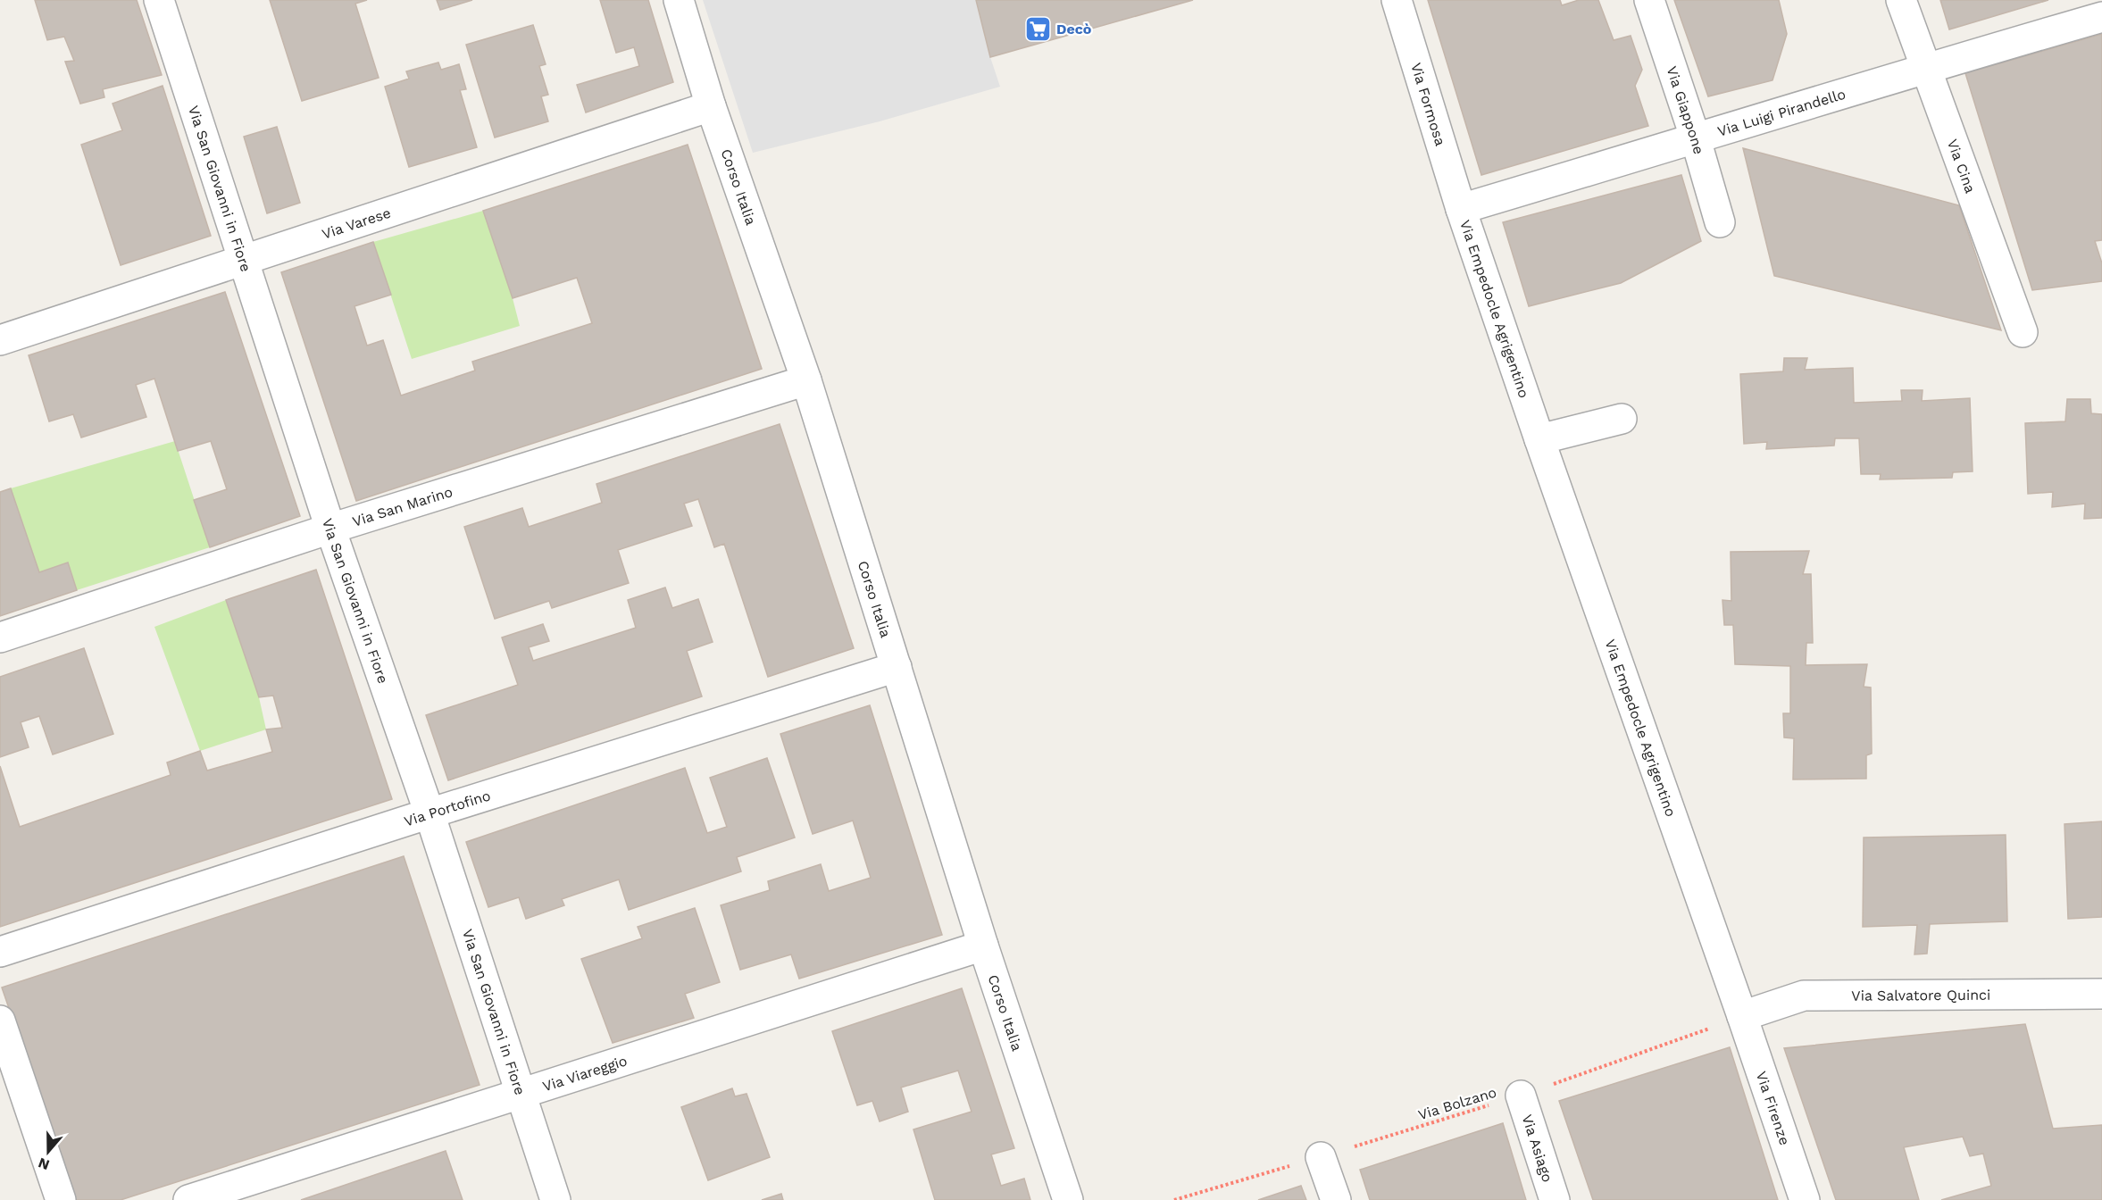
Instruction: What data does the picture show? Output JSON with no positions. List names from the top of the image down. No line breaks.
{"streets":{"street":["Via Formosa","Via Giappone","Via Luigi Pirandello","Via Cina","Corso Italia","Via San Giovanni in Fiore","Via Varese","Via Empedocle Agrigentino","Via San Marino","Via Portofino","Via Salvatore Quinci","Via Viareggio","Via Firenze","Via Asiago"],"path":["Via Bolzano"]},"crossings":[["Via Formosa","Via Luigi Pirandello"],["Via Formosa","Via Empedocle Agrigentino"],["Via Giappone","Via Luigi Pirandello"],["Via Luigi Pirandello","Via Cina"],["Via Luigi Pirandello","Via Empedocle Agrigentino"],["Corso Italia","Via Varese"],["Corso Italia","Via San Marino"],["Corso Italia","Via Portofino"],["Corso Italia","Via Viareggio"],["Via San Giovanni in Fiore","Via Varese"],["Via San Giovanni in Fiore","Via San Marino"],["Via San Giovanni in Fiore","Via Portofino"],["Via San Giovanni in Fiore","Via Viareggio"],["Via Empedocle Agrigentino","Via Salvatore Quinci"],["Via Empedocle Agrigentino","Via Bolzano"],["Via Empedocle Agrigentino","Via Firenze"],["Via Salvatore Quinci","Via Bolzano"],["Via Salvatore Quinci","Via Firenze"],["Via Bolzano","Via Firenze"],["Via Bolzano","Via Asiago"]],"places":{"supermarket":["Decò"]},"north":"bottom"}
